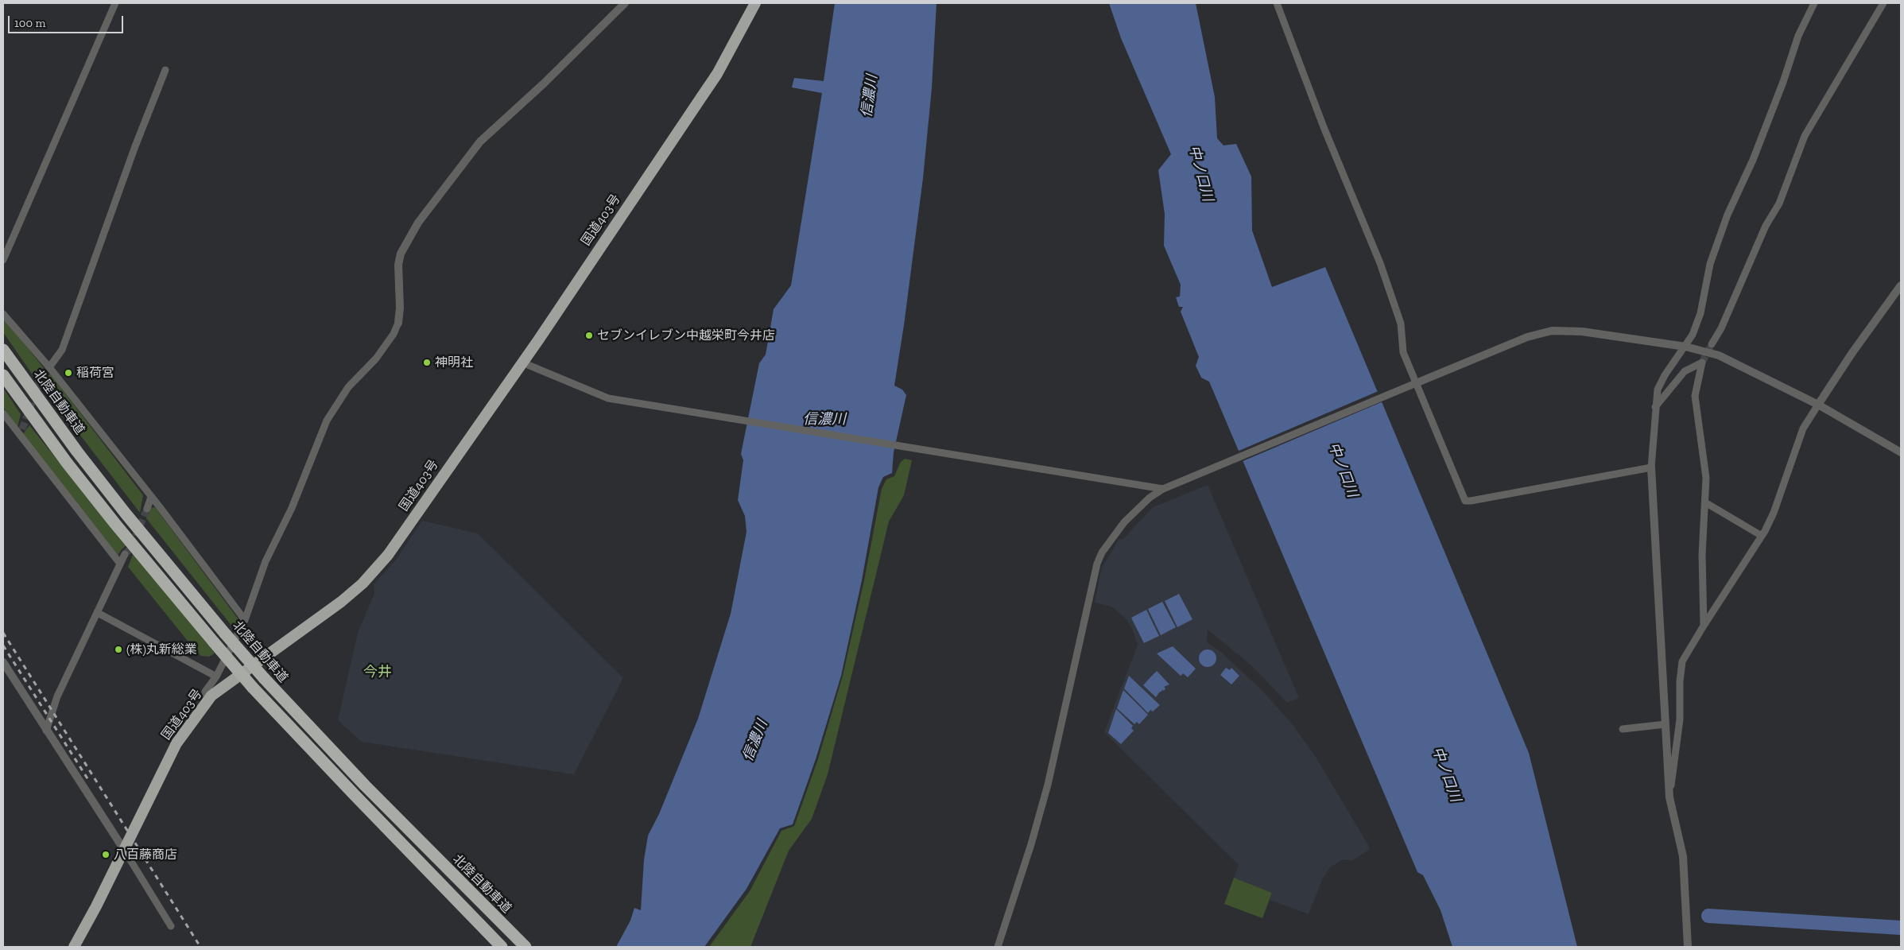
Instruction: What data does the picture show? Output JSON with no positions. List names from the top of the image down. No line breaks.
{"streets":{"highway":["国道403号","北陸自動車道"]},"districts":["今井"],"water":["信濃川","中ノ口川"],"places":["セブンイレブン中越栄町今井店","神明社","稲荷宮","(株)丸新総業","八百藤商店"],"scale_bar":"100 m"}
